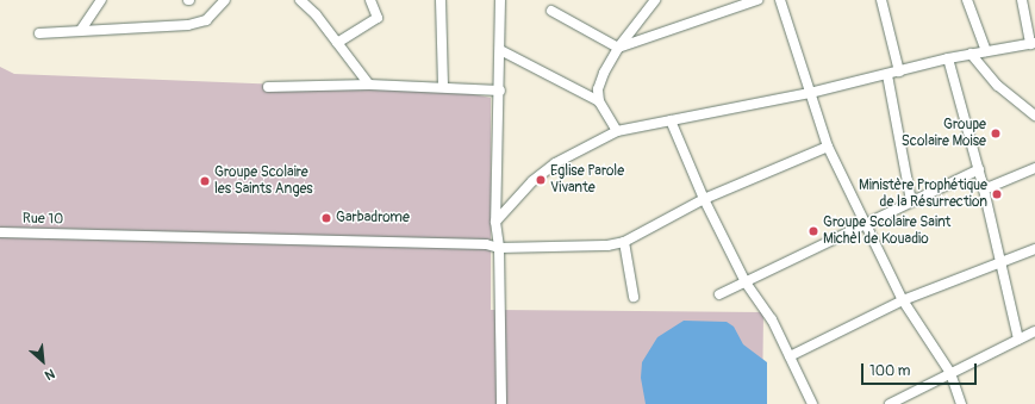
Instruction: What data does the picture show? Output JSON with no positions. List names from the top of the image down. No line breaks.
{"streets":{"street":["Rue 10"]},"places":["Groupe Scolaire Moise","Eglise Parole Vivante","Groupe Scolaire les Saints Anges","Ministère Prophétique de la Résurrection","Garbadrome","Groupe Scolaire Saint Michèl de Kouadio"],"scale_bar":"100 m","north":"bottom right"}
